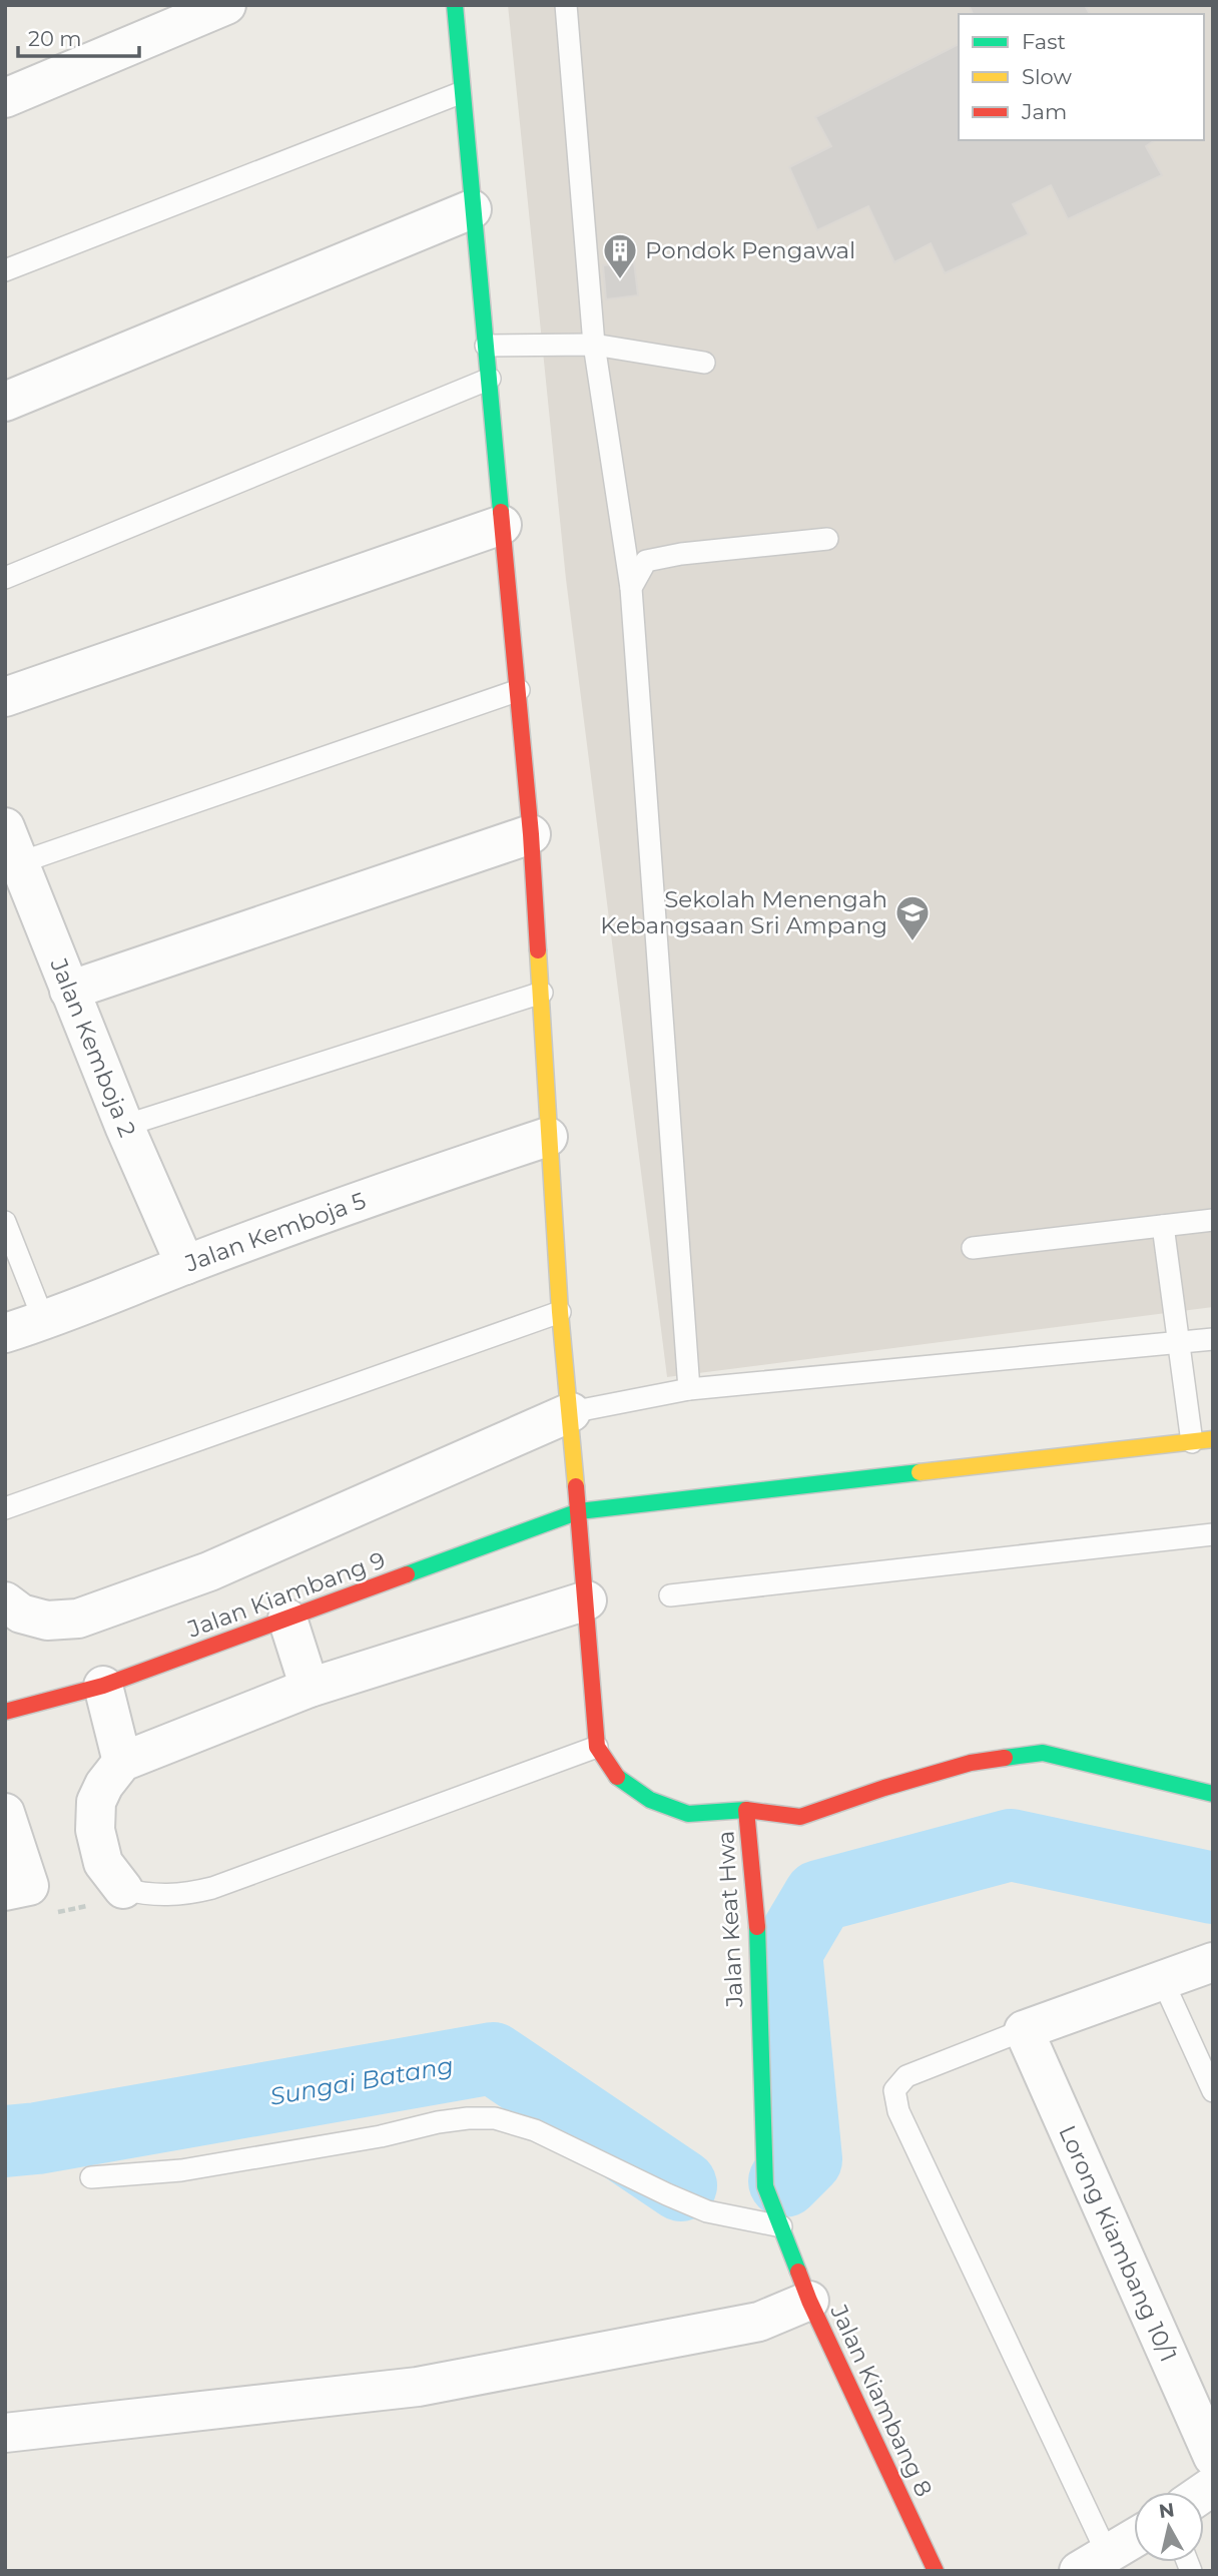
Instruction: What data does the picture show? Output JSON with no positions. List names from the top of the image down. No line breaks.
{"streets":{"street":["Jalan Kemboja 2","Jalan Kemboja 5","Jalan Kiambang 9","Jalan Keat Hwa","Lorong Kiambang 10/1","Jalan Kiambang 8"]},"crossings":[["Jalan Kemboja 2","Jalan Kemboja 5"],["Jalan Keat Hwa","Jalan Kiambang 8"]],"water":["Sungai Batang"],"places":{"building":["Pondok Pengawal"],"school or university":["Sekolah Menengah Kebangsaan Sri Ampang"]},"legend":["Fast","Slow","Jam"],"scale_bar":"20 m","north":"top"}
